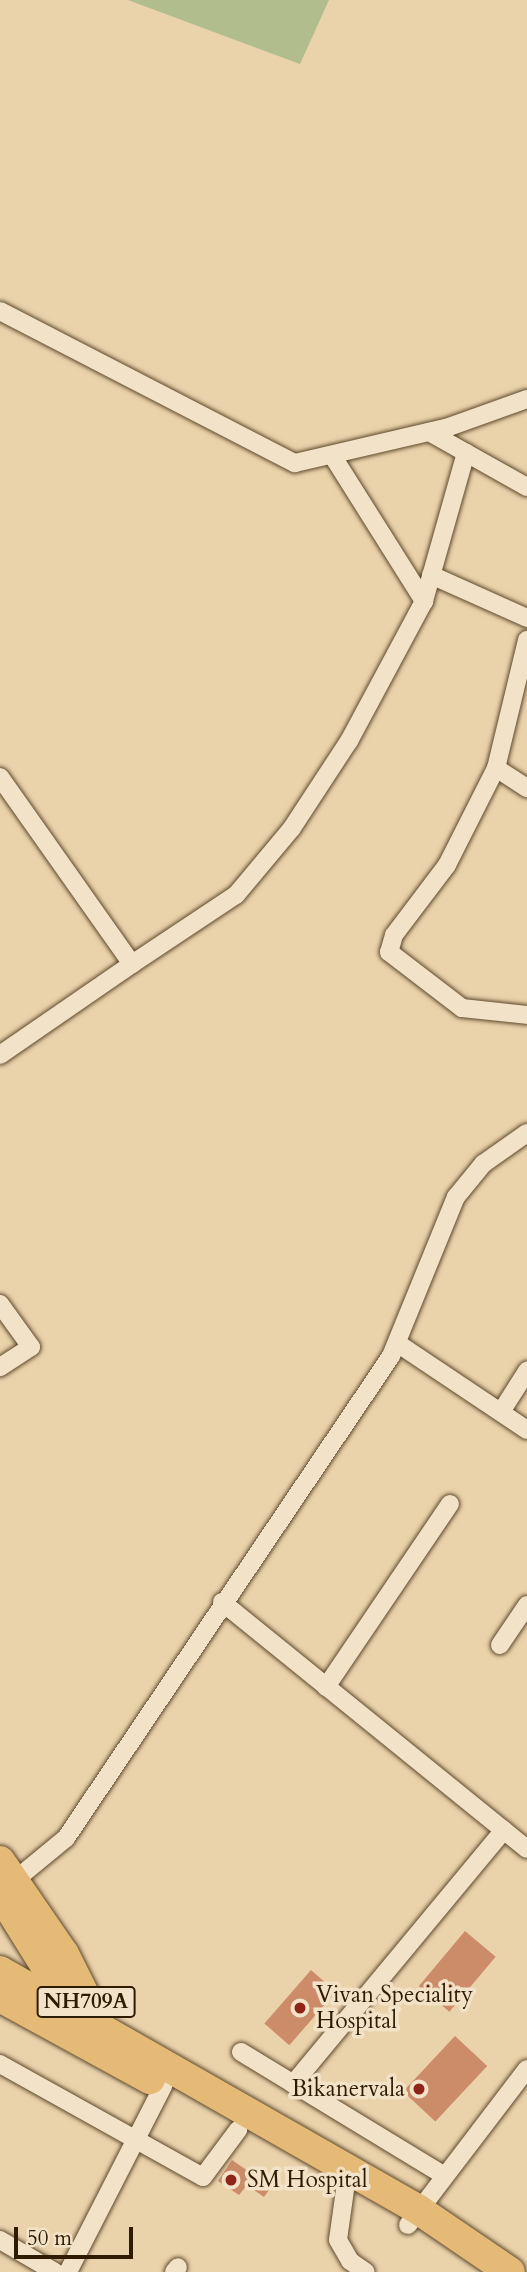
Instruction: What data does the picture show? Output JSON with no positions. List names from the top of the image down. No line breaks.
{"streets":{"highway":["NH709A"]},"places":["Vivan Speciality Hospital","Bikanervala","SM Hospital"],"scale_bar":"50 m"}
